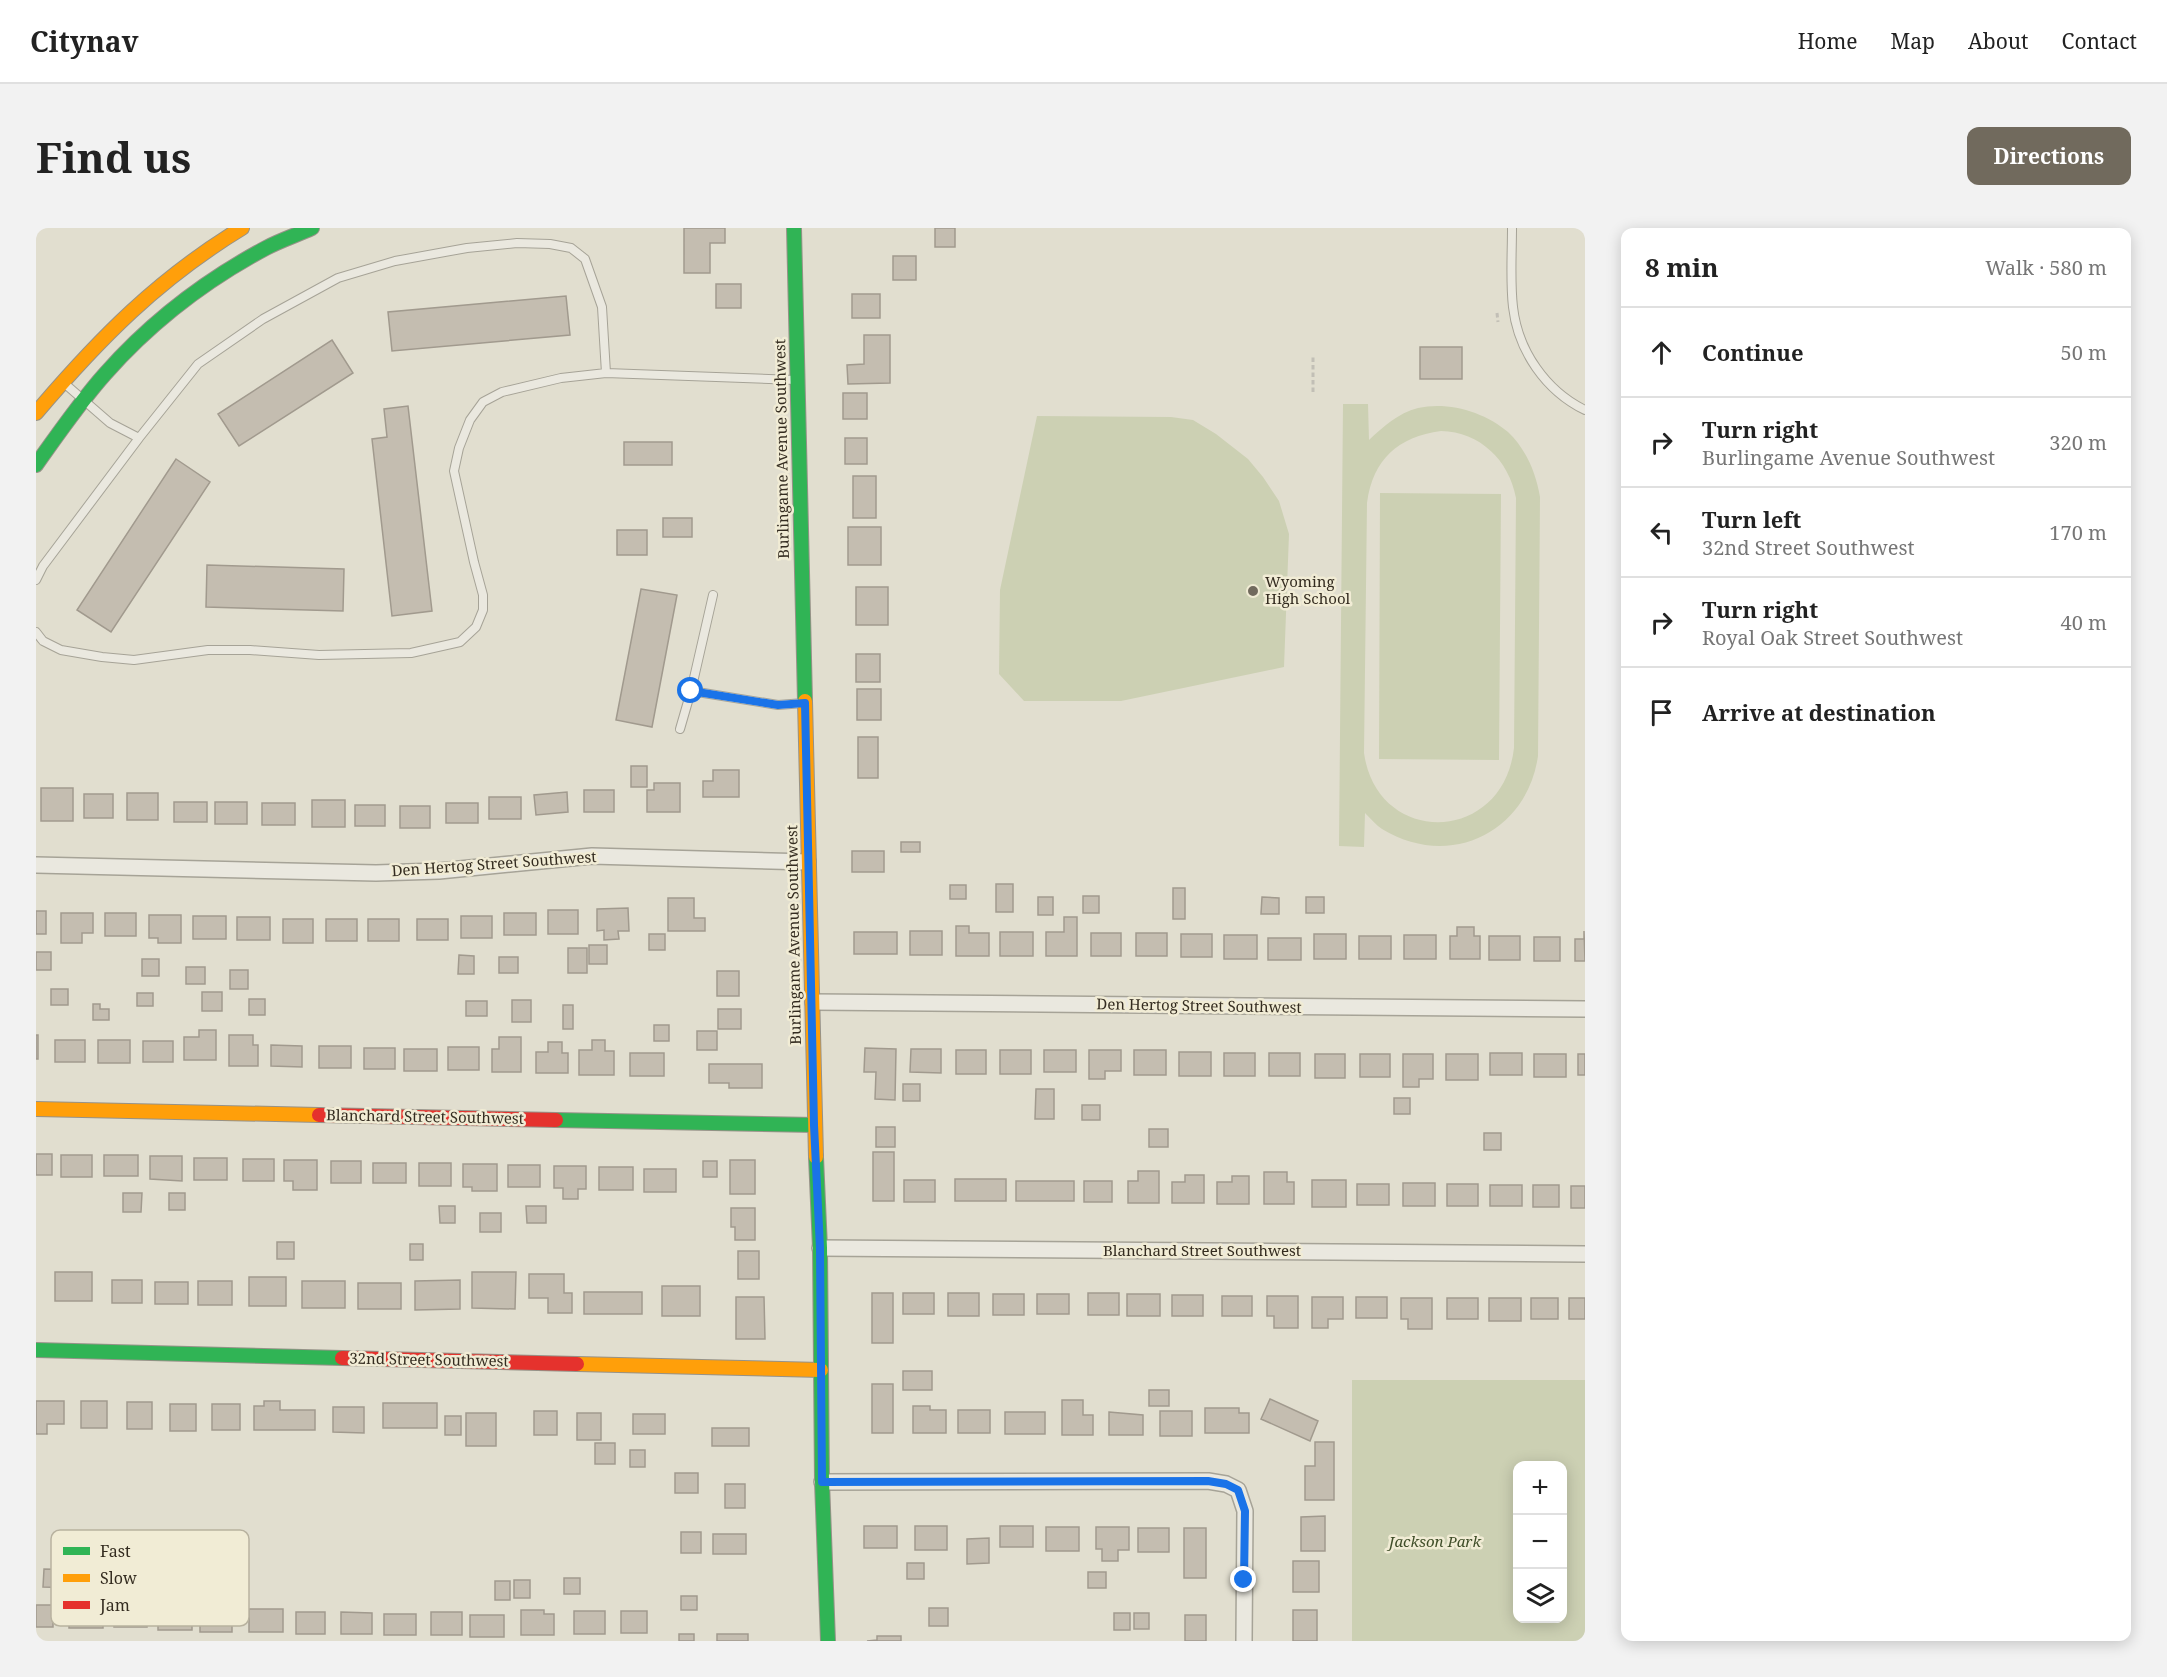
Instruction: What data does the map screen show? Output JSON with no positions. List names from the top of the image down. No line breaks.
{"streets":{"street":["Burlingame Avenue Southwest","Den Hertog Street Southwest","Blanchard Street Southwest","32nd Street Southwest"]},"crossings":[["Burlingame Avenue Southwest","Den Hertog Street Southwest"],["Burlingame Avenue Southwest","Blanchard Street Southwest"],["Burlingame Avenue Southwest","32nd Street Southwest"]],"parks":["Jackson Park"],"places":["Wyoming High School"],"legend":["Fast","Slow","Jam"],"page":{"header":"Citynav","nav":["Home","Map","About","Contact"],"buttons":"Directions","title":"Find us","heading":["8 min","Walk · 580 m"],"list":[["Continue","50 m"],["Turn right","Burlingame Avenue Southwest","320 m"],["Turn left","32nd Street Southwest","170 m"],["Turn right","Royal Oak Street Southwest","40 m"],"Arrive at destination"],"map_buttons":["+","−"]}}
